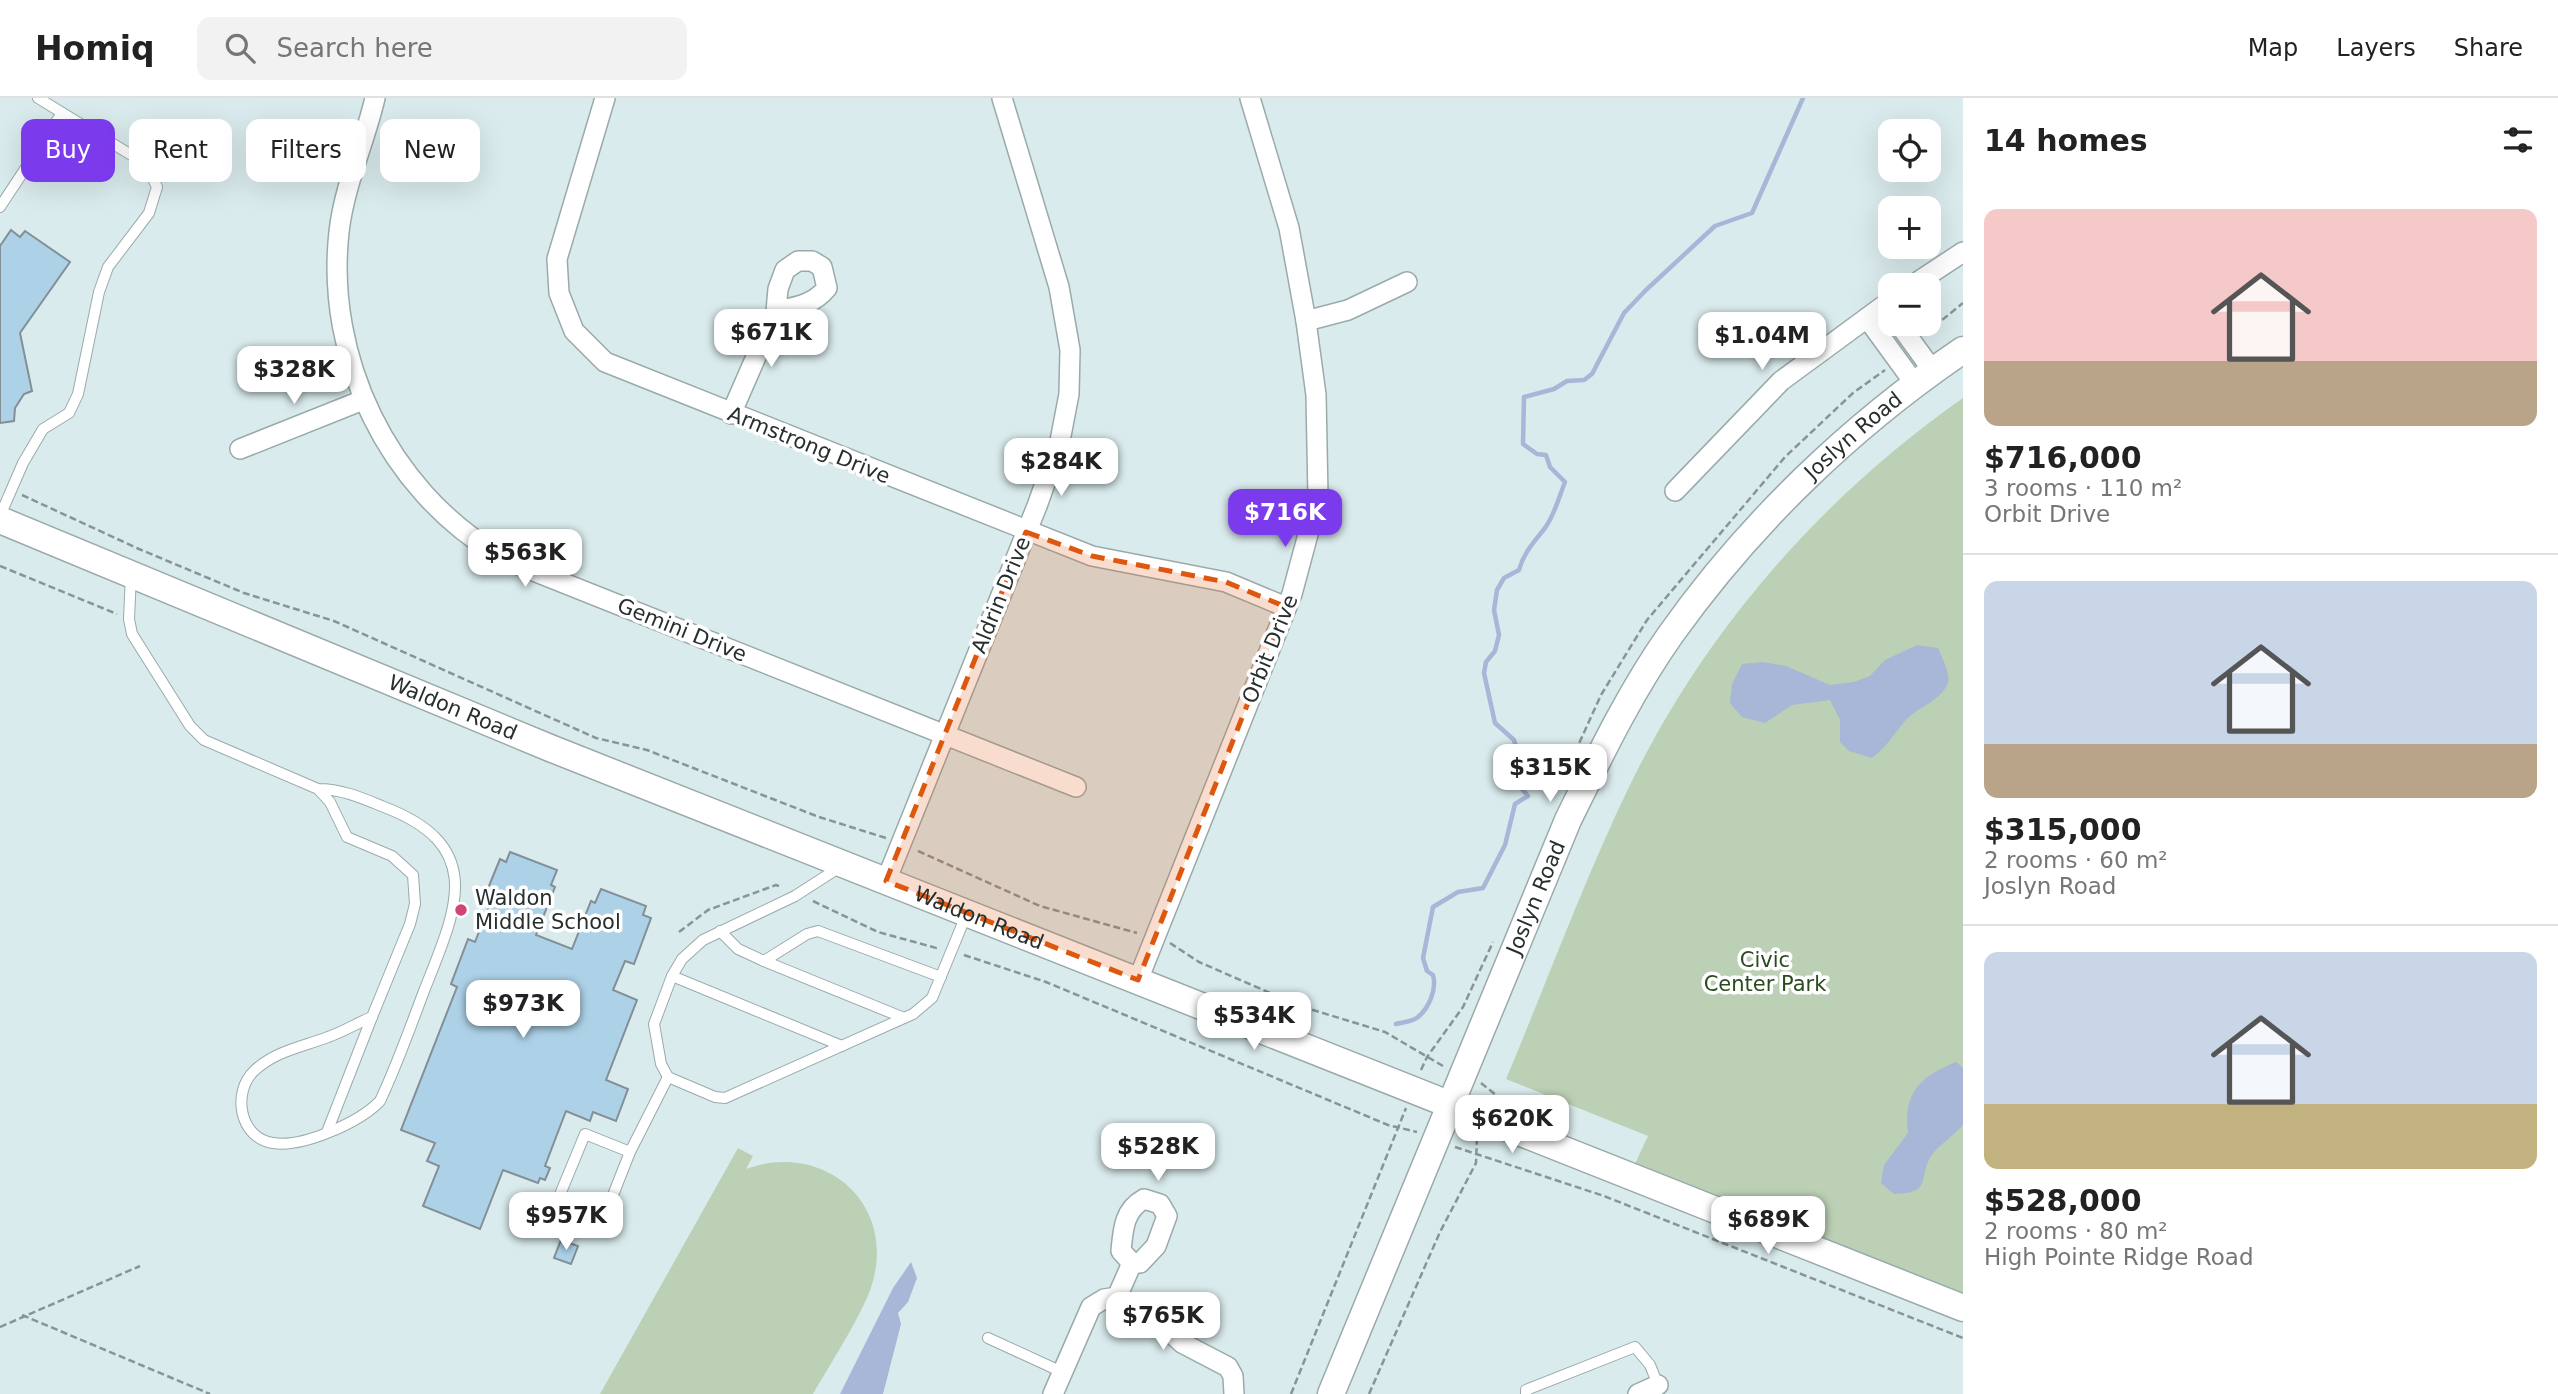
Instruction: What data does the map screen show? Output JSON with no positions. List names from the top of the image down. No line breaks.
{"streets":{"street":["Joslyn Road","Armstrong Drive","Aldrin Drive","Gemini Drive","Orbit Drive","Waldon Road"]},"crossings":[["Joslyn Road","Waldon Road"],["Armstrong Drive","Aldrin Drive"],["Armstrong Drive","Orbit Drive"],["Aldrin Drive","Gemini Drive"],["Aldrin Drive","Waldon Road"],["Orbit Drive","Waldon Road"]],"parks":["Civic Center Park"],"places":["Waldon Middle School"],"page":{"header":"Homiq","search":"Search here","nav":["Map","Layers","Share"],"heading":"14 homes","map_buttons":["+","−"],"chip":["Buy","Rent","Filters","New"],"list":[{"name":"$716,000","note":"3 rooms · 110 m² · Orbit Drive"},{"name":"$315,000","note":"2 rooms · 60 m² · Joslyn Road"},{"name":"$528,000","note":"2 rooms · 80 m² · High Pointe Ridge Road"}],"price":["$671K","$1.04M","$328K","$284K","$716K","$563K","$315K","$973K","$534K","$620K","$528K","$957K","$689K","$765K"]}}
